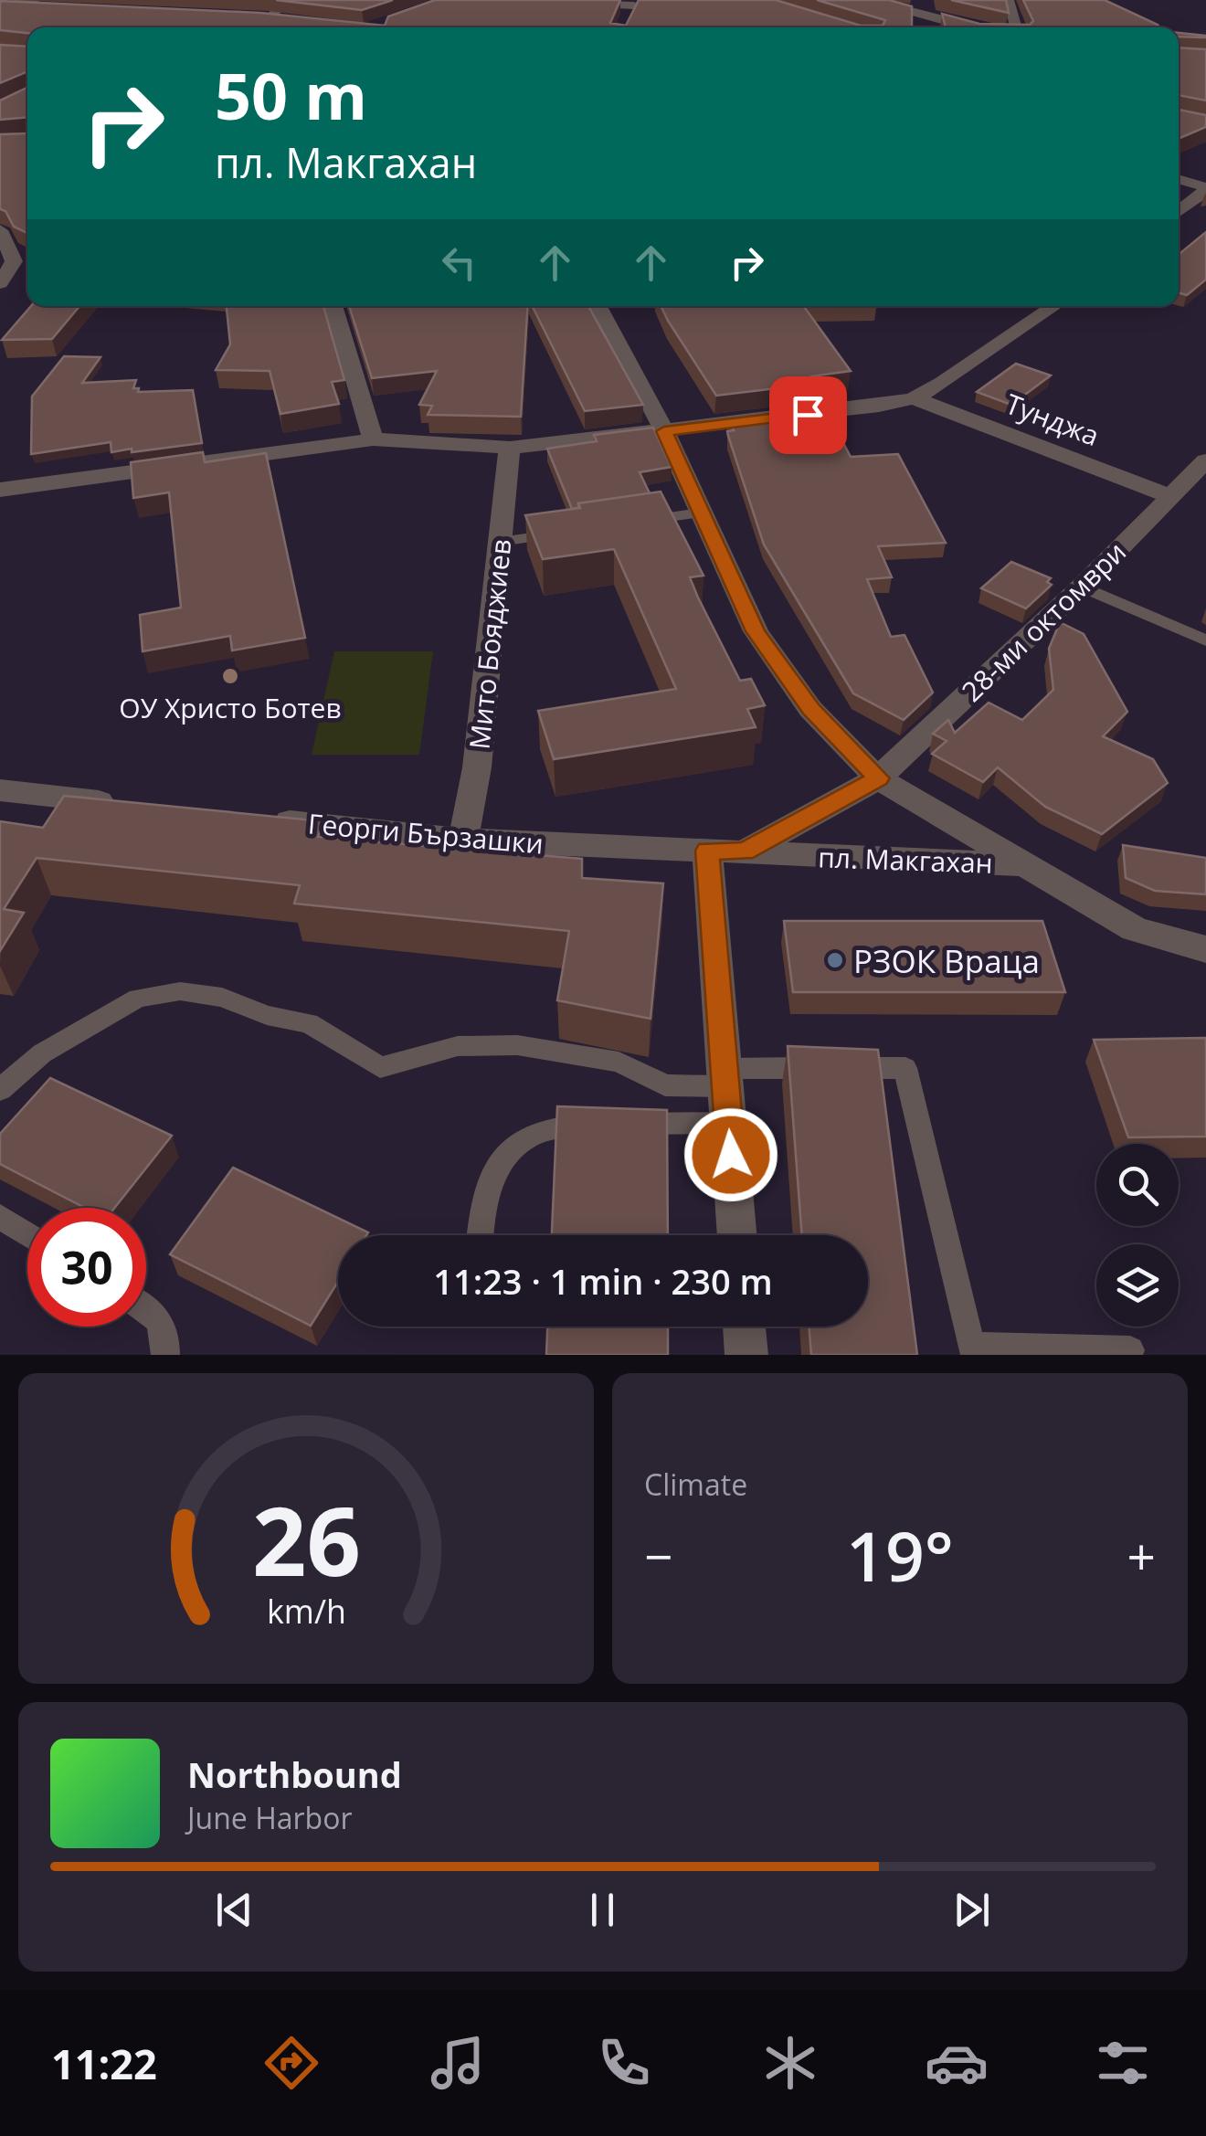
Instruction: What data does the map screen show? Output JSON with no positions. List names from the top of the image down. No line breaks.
{"streets":{"street":["Тунджа","28-ми октомври","Мито Бояджиев","Георги Бързашки","пл. Макгахан"]},"crossings":[["Тунджа","28-ми октомври"],["28-ми октомври","пл. Макгахан"],["Мито Бояджиев","Георги Бързашки"],["Георги Бързашки","пл. Макгахан"]],"places":["ОУ Христо Ботев","РЗОК Враца"],"page":{"turn":["50 m","пл. Макгахан"],"limit":"30","trip":"11:23 · 1 min · 230 m","tile":"Climate","heat":["−","19°","+"],"song":["Northbound","June Harbor"],"tabs":"11:22","gauge":["26","km/h"]}}
